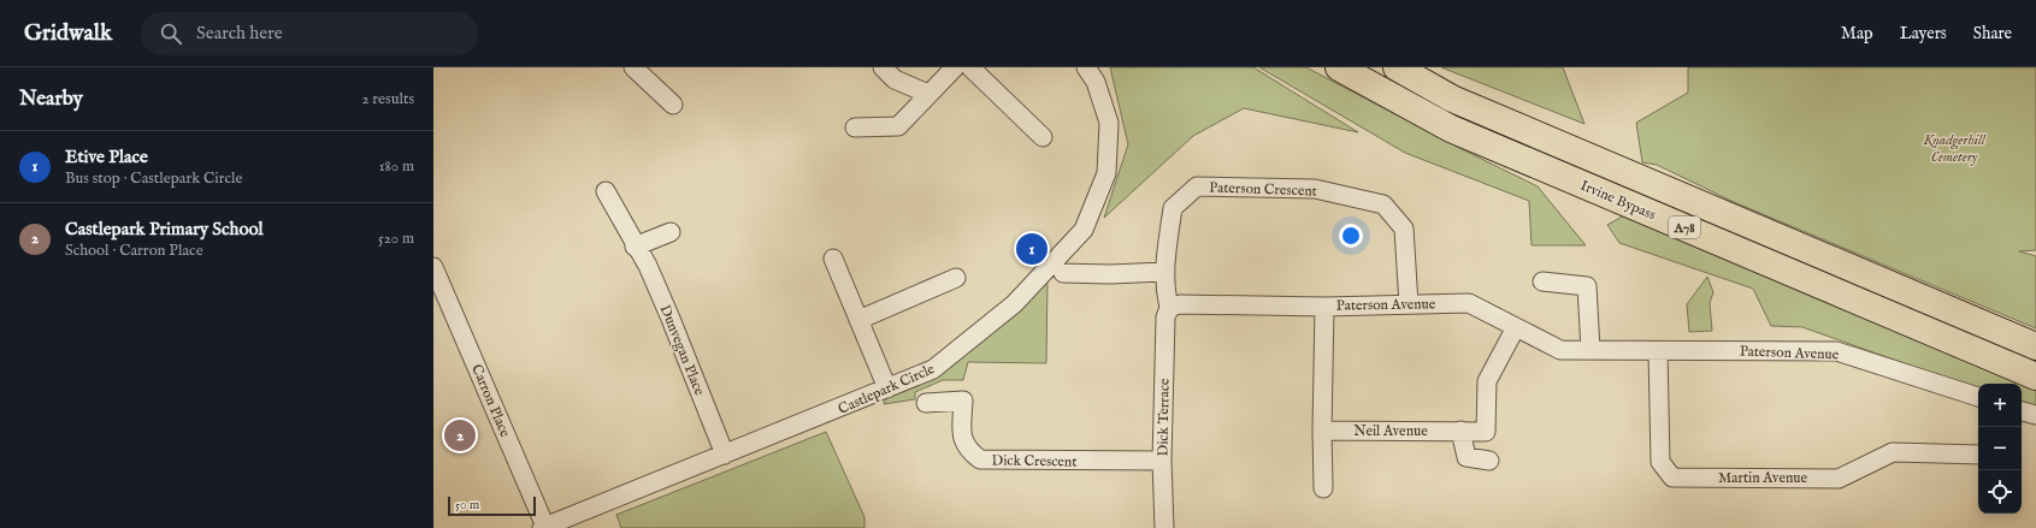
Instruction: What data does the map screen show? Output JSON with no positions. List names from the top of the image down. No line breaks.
{"streets":{"highway":["Irvine Bypass","A78"],"street":["Paterson Crescent","Paterson Avenue","Dunvegan Place","Castlepark Circle","Carron Place","Dick Terrace","Neil Avenue","Dick Crescent","Martin Avenue"]},"crossings":[["Paterson Crescent","Paterson Avenue"],["Paterson Crescent","Dick Terrace"],["Paterson Avenue","Dick Terrace"],["Paterson Avenue","Neil Avenue"],["Paterson Avenue","Martin Avenue"],["Dunvegan Place","Castlepark Circle"],["Castlepark Circle","Carron Place"],["Dick Terrace","Dick Crescent"]],"parks":["Knadgerhill Cemetery"],"scale_bar":"50 m","page":{"header":"Gridwalk","search":"Search here","nav":["Map","Layers","Share"],"heading":["Nearby","2 results"],"list":[{"mark":"1","name":"Etive Place","note":"Bus stop · Castlepark Circle","value":"180 m"},{"mark":"2","name":"Castlepark Primary School","note":"School · Carron Place","value":"520 m"}],"pins":["1","2"],"map_buttons":["+","−"],"scale":"50 m"}}
